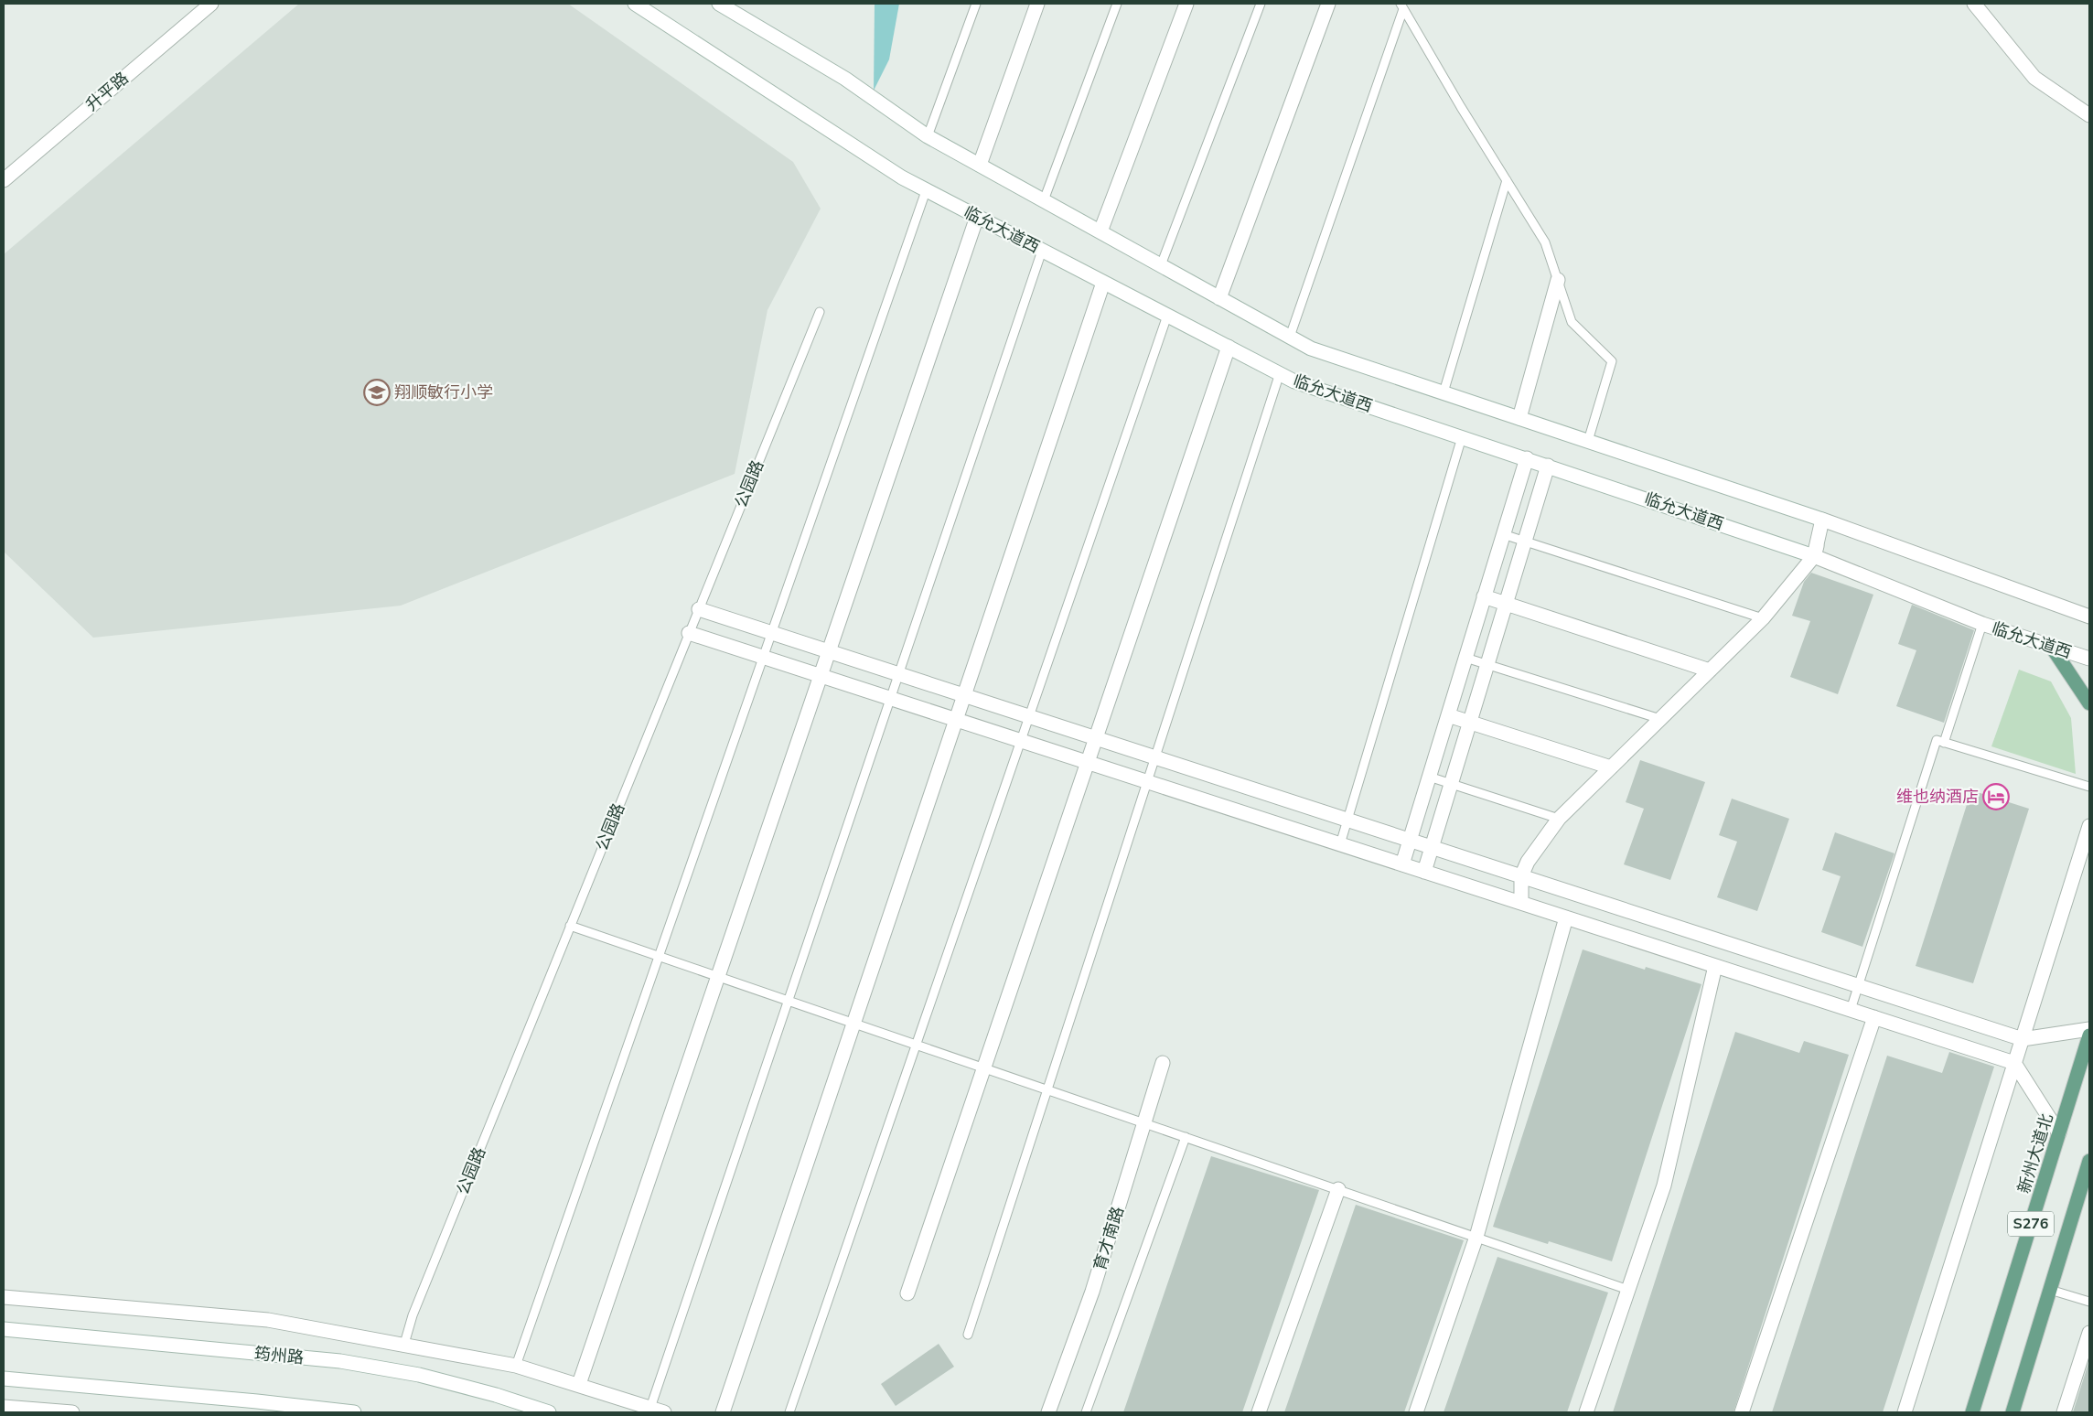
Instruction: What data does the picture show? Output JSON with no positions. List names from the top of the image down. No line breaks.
{"streets":{"main road":["新州大道北","S276"],"street":["升平路","临允大道西","育才南路","筠州路"],"lane":["公园路"]},"places":{"school or university":["翔顺敏行小学"],"hotel":["维也纳酒店"]}}
